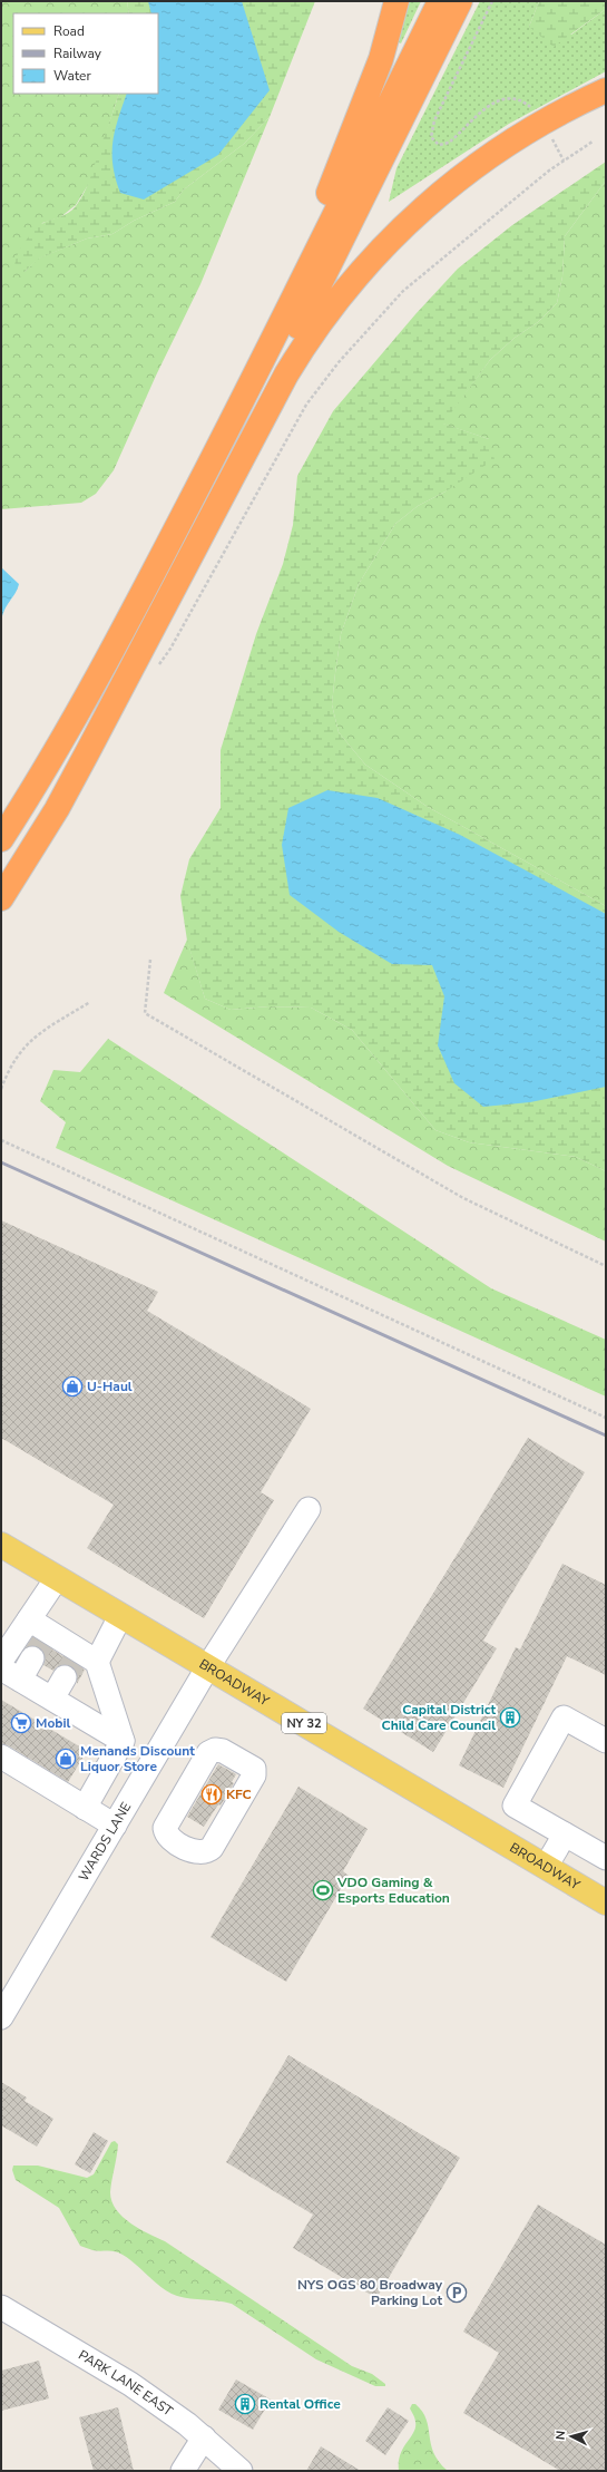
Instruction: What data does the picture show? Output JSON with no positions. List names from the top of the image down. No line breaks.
{"streets":{"main road":["BROADWAY","NY 32"],"street":["WARDS LANE","PARK LANE EAST"]},"crossings":[["BROADWAY","WARDS LANE"]],"places":{"shop":["U-Haul","Menands Discount Liquor Store"],"building":["Capital District Child Care Council","Rental Office"],"supermarket":["Mobil"],"restaurant":["KFC"],"sports":["VDO Gaming & Esports Education"],"parking":["NYS OGS 80 Broadway Parking Lot"]},"legend":["Road","Railway","Water"],"north":"left"}
